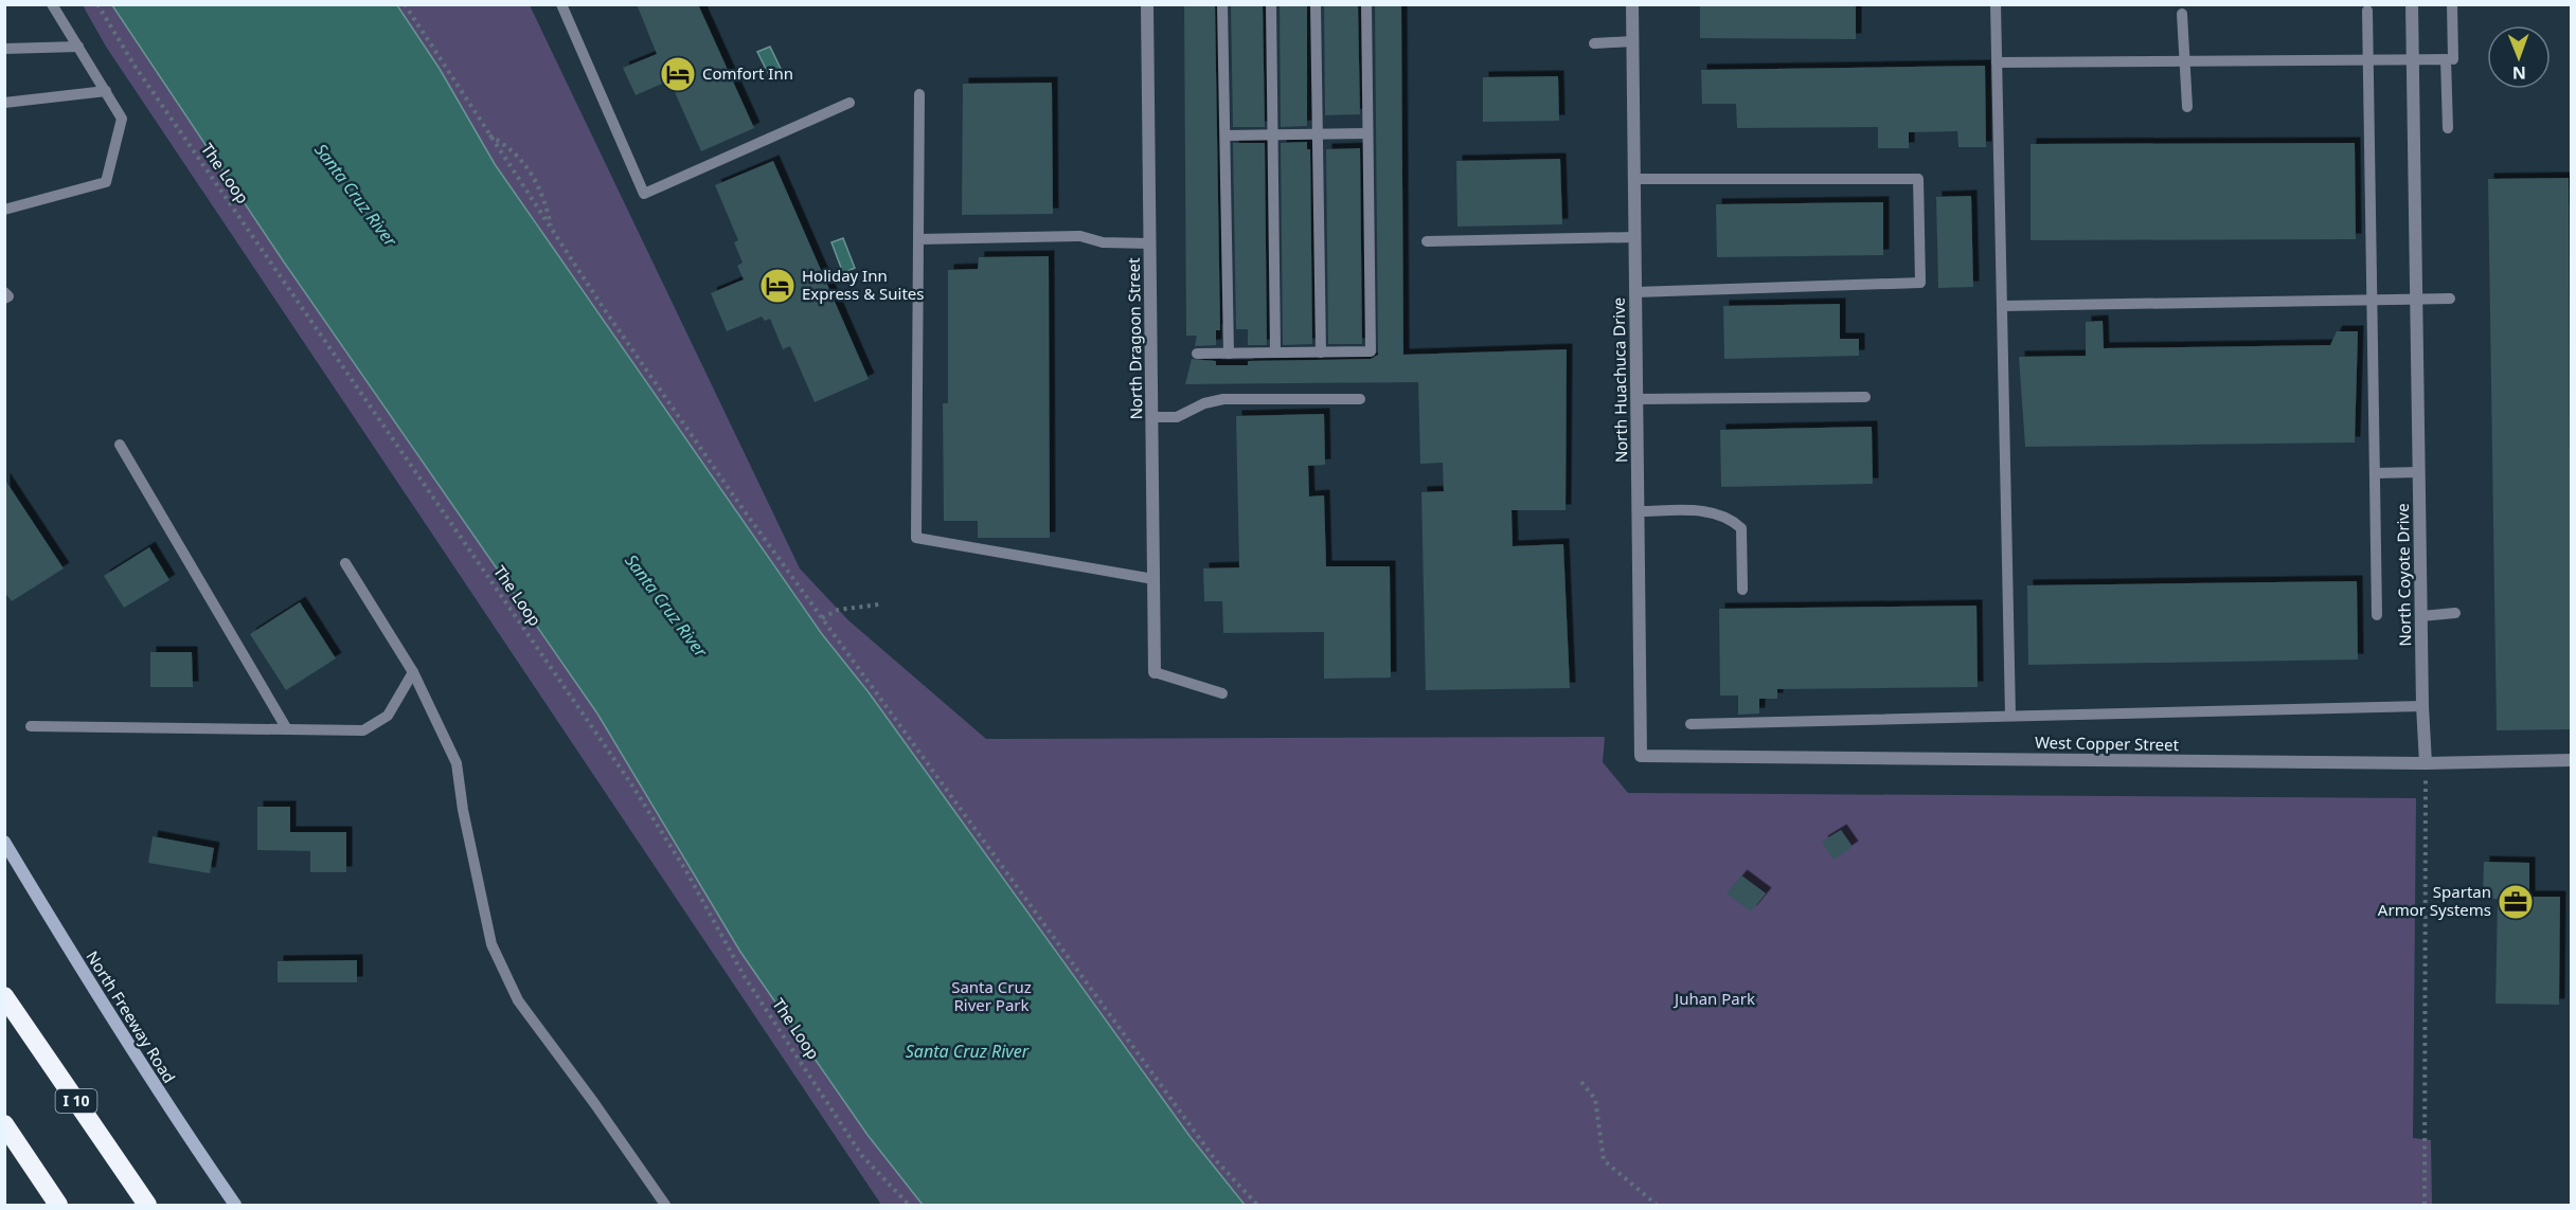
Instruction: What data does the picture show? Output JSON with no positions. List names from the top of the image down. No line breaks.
{"streets":{"highway":["I 10"],"main road":["North Freeway Road"],"street":["North Dragoon Street","North Huachuca Drive","North Coyote Drive","West Copper Street"],"path":["The Loop"]},"crossings":[["North Huachuca Drive","West Copper Street"],["North Coyote Drive","West Copper Street"]],"water":["Santa Cruz River"],"parks":["Santa Cruz River Park","Juhan Park"],"places":{"hotel":["Comfort Inn","Holiday Inn Express & Suites"],"office":["Spartan Armor Systems"]},"north":"bottom"}
